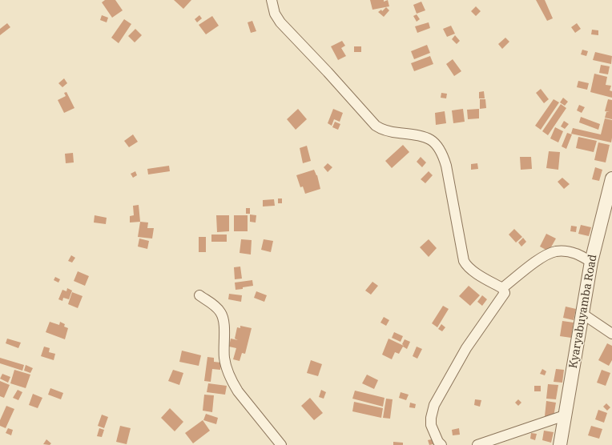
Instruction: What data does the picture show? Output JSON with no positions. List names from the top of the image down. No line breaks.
{"streets":{"street":["Kyaryabuyamba Road"]}}
